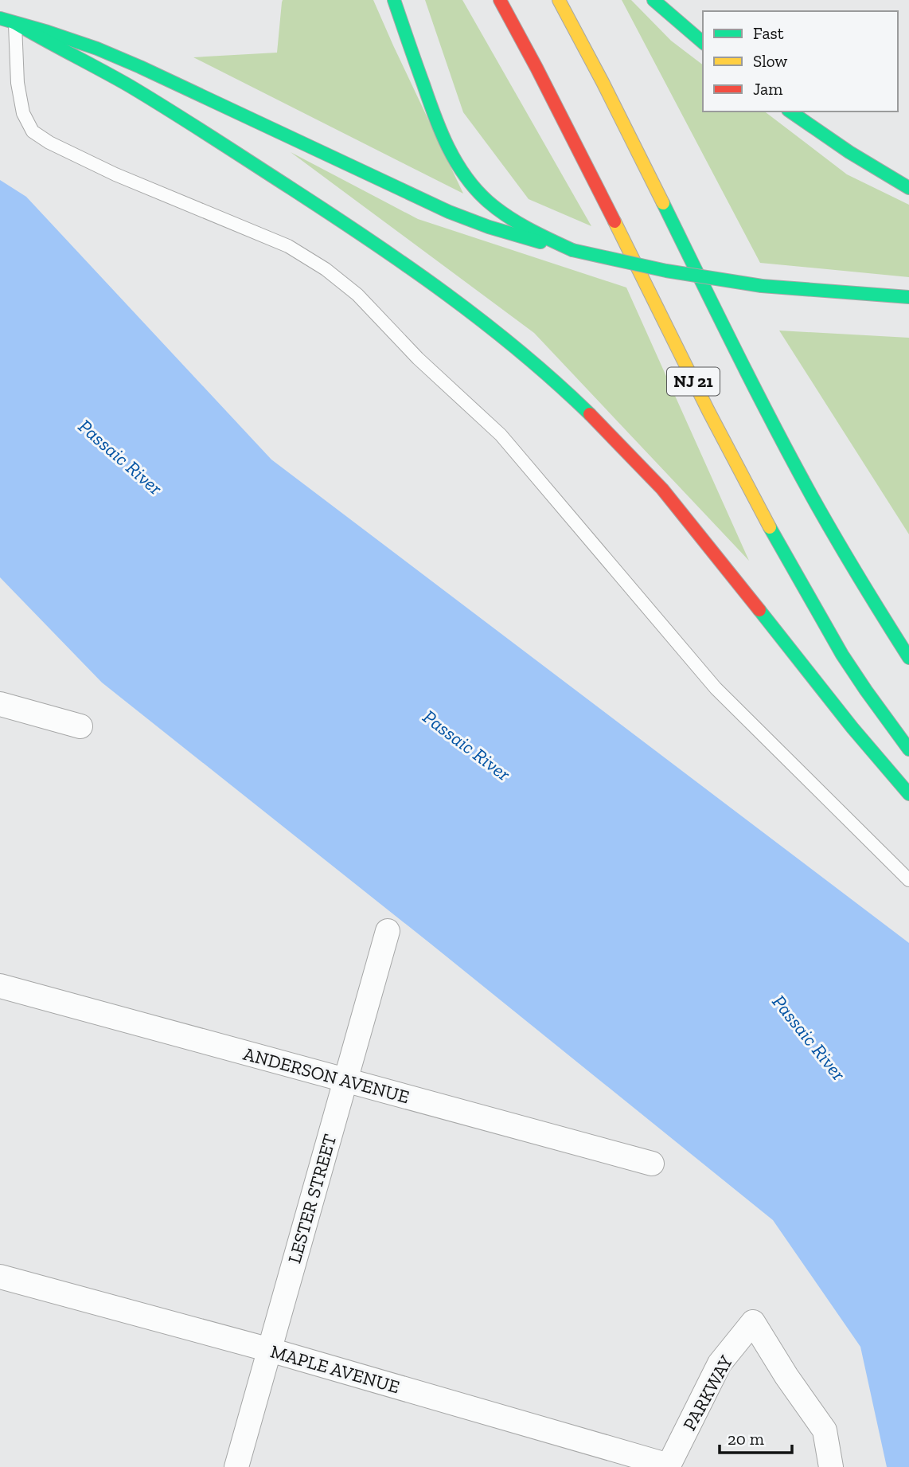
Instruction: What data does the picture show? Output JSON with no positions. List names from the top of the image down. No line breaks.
{"streets":{"main road":["NJ 21"],"street":["ANDERSON AVENUE","LESTER STREET","MAPLE AVENUE","PARKWAY"]},"crossings":[["ANDERSON AVENUE","LESTER STREET"],["LESTER STREET","MAPLE AVENUE"],["MAPLE AVENUE","PARKWAY"]],"water":["Passaic River"],"legend":["Fast","Slow","Jam"],"scale_bar":"20 m"}
